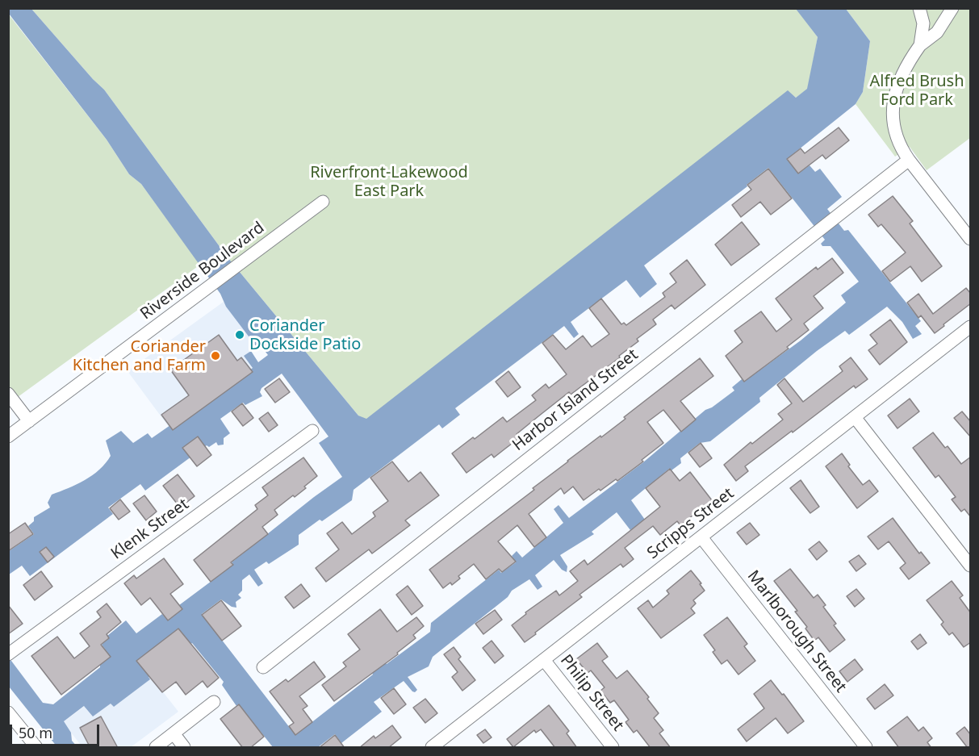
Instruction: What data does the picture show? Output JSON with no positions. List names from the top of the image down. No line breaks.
{"streets":{"street":["Riverside Boulevard","Harbor Island Street","Scripps Street","Klenk Street","Marlborough Street","Philip Street"]},"crossings":[["Scripps Street","Marlborough Street"],["Scripps Street","Philip Street"]],"parks":["Alfred Brush Ford Park","Riverfront-Lakewood East Park"],"places":["Coriander Dockside Patio","Coriander Kitchen and Farm"],"scale_bar":"50 m"}
